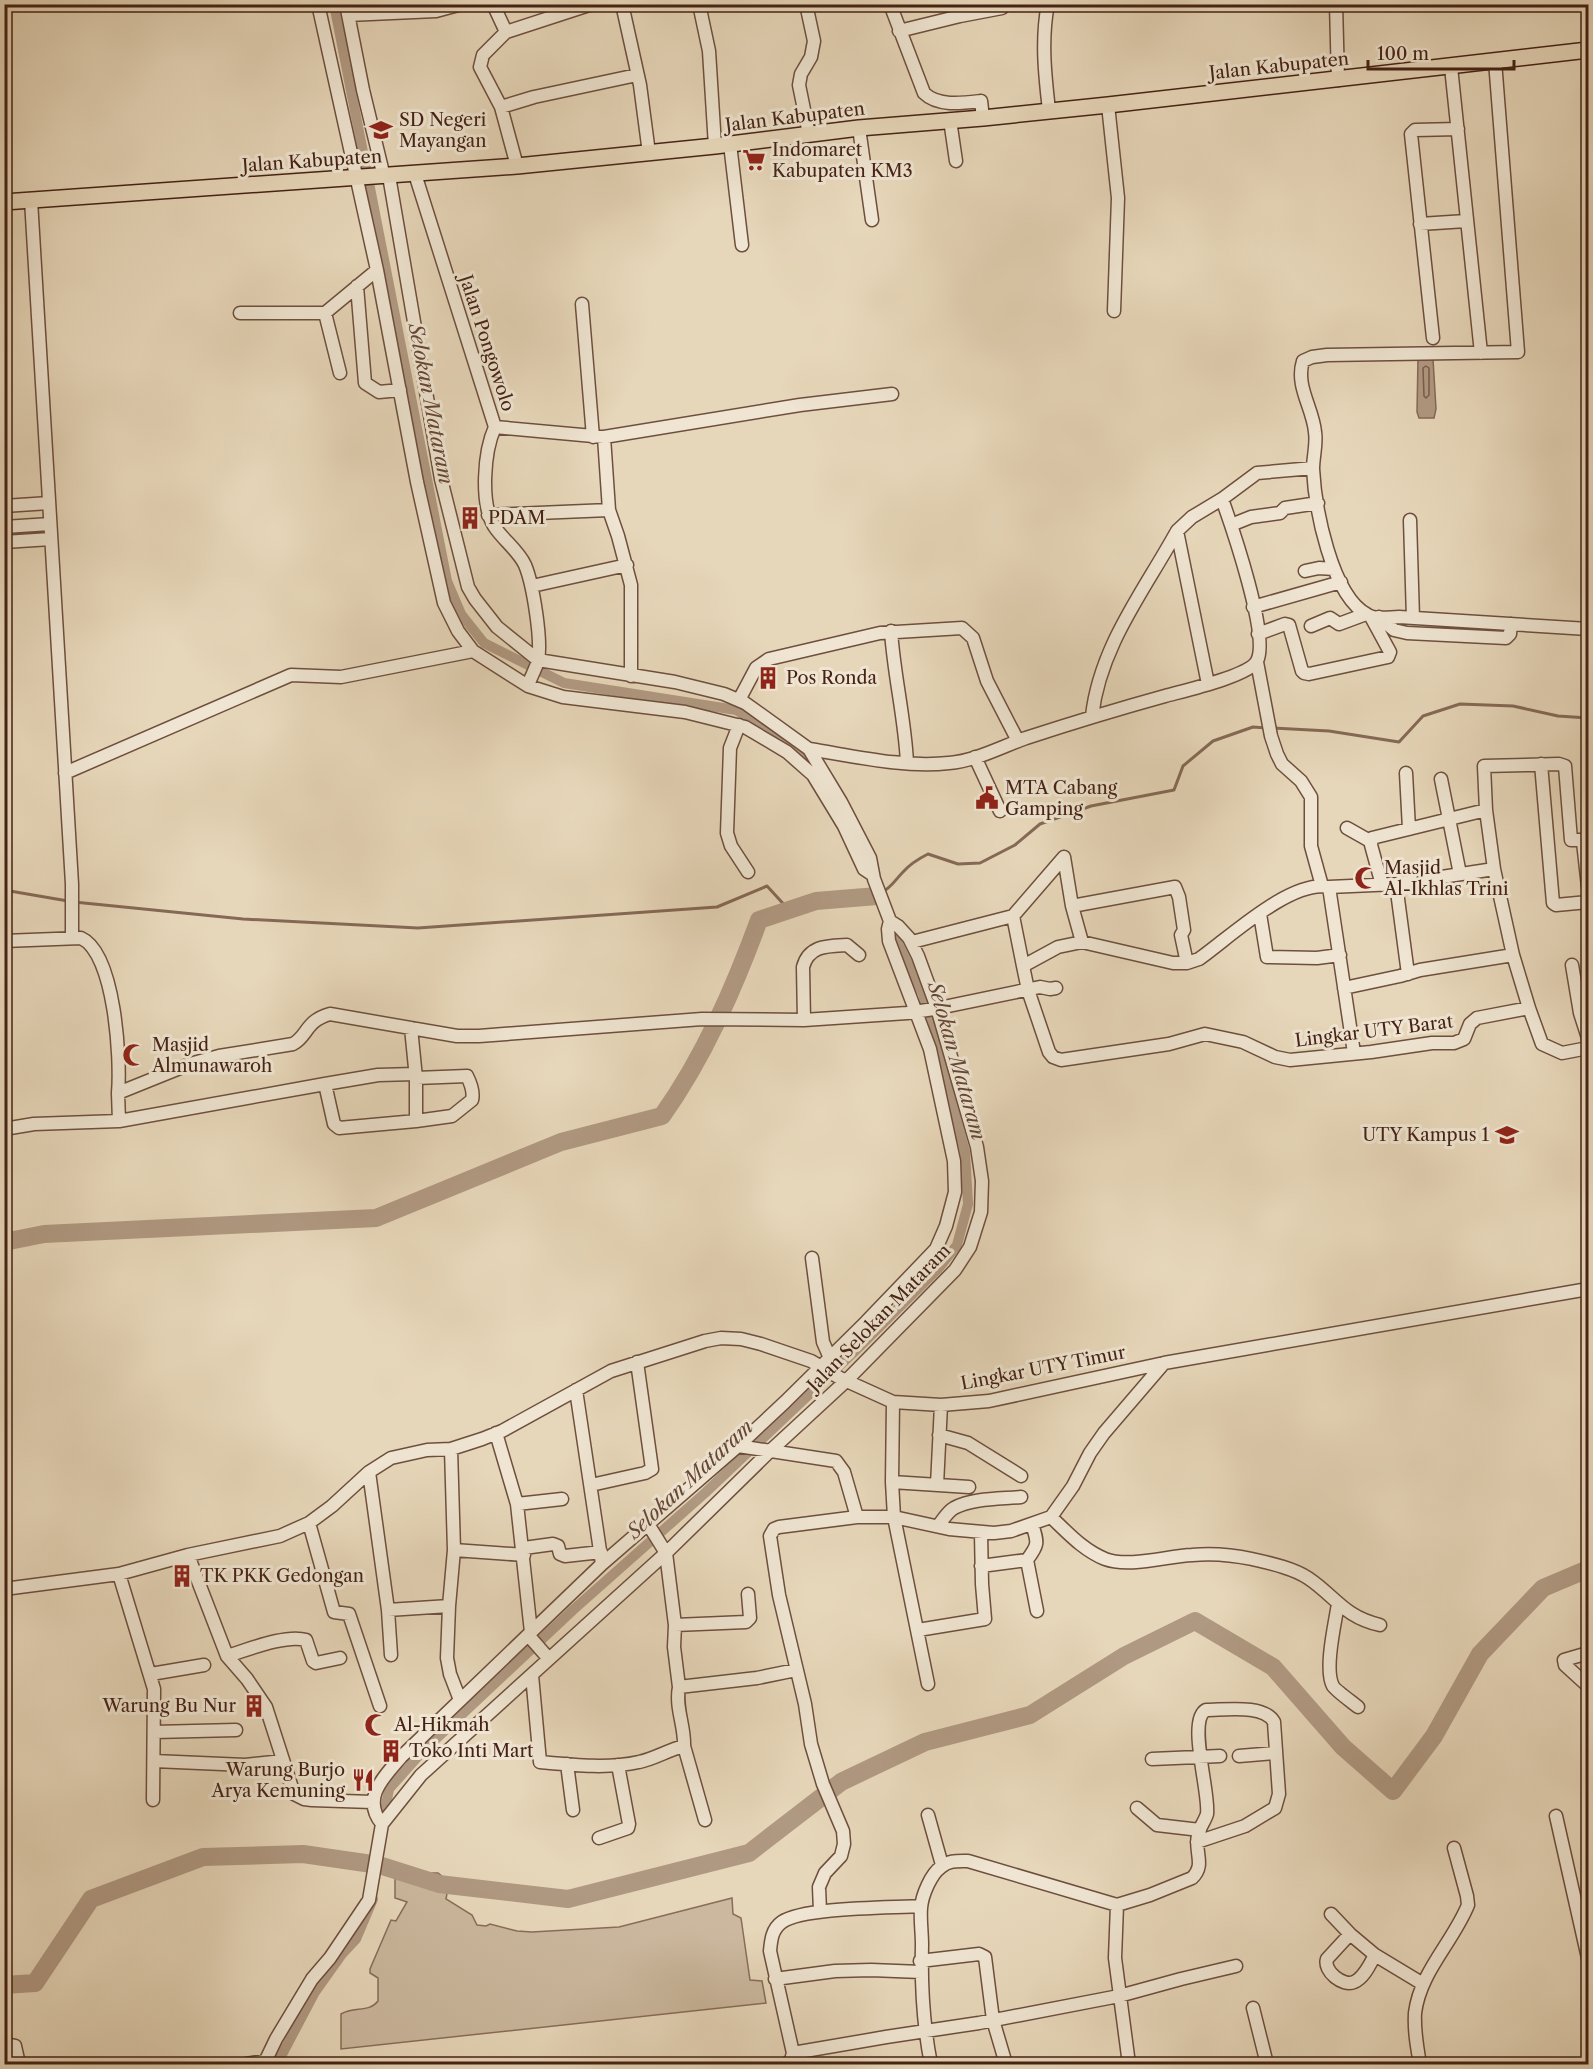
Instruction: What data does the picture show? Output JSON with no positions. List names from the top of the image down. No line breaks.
{"streets":{"main road":["Jalan Kabupaten"],"street":["Jalan Pongowolo","Lingkar UTY Barat","Jalan Selokan Mataram","Lingkar UTY Timur"]},"crossings":[["Jalan Kabupaten","Jalan Pongowolo"],["Jalan Kabupaten","Jalan Selokan Mataram"]],"water":["Selokan Mataram"],"places":{"school or university":["SD Negeri Mayangan","UTY Kampus 1"],"supermarket":["Indomaret Kabupaten KM3"],"building":["PDAM","Pos Ronda","TK PKK Gedongan","Warung Bu Nur","Toko Inti Mart"],"public building":["MTA Cabang Gamping"],"mosque":["Masjid Al-Ikhlas Trini","Masjid Almunawaroh","Al-Hikmah"],"restaurant":["Warung Burjo Arya Kemuning"]},"scale_bar":"100 m"}
